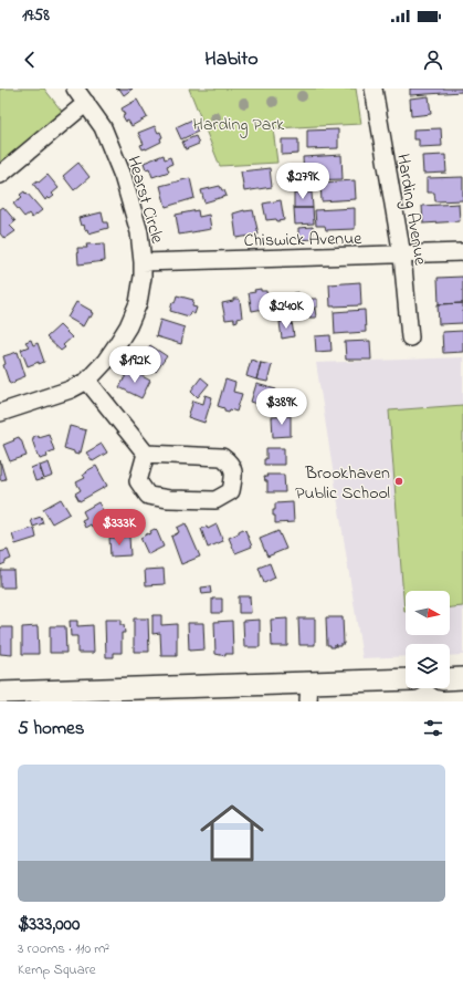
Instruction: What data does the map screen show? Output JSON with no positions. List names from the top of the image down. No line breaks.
{"streets":{"street":["Hearst Circle","Harding Avenue","Chiswick Avenue"]},"crossings":[["Hearst Circle","Chiswick Avenue"],["Harding Avenue","Chiswick Avenue"]],"parks":["Harding Park"],"places":["Brookhaven Public School"],"north":"right","page":{"status":"19:58","header":"Habito","price":["$279K","$240K","$192K","$389K","$333K"],"heading":"5 homes","list":[{"name":"$333,000","note":"3 rooms · 110 m² · Kemp Square"}]}}
